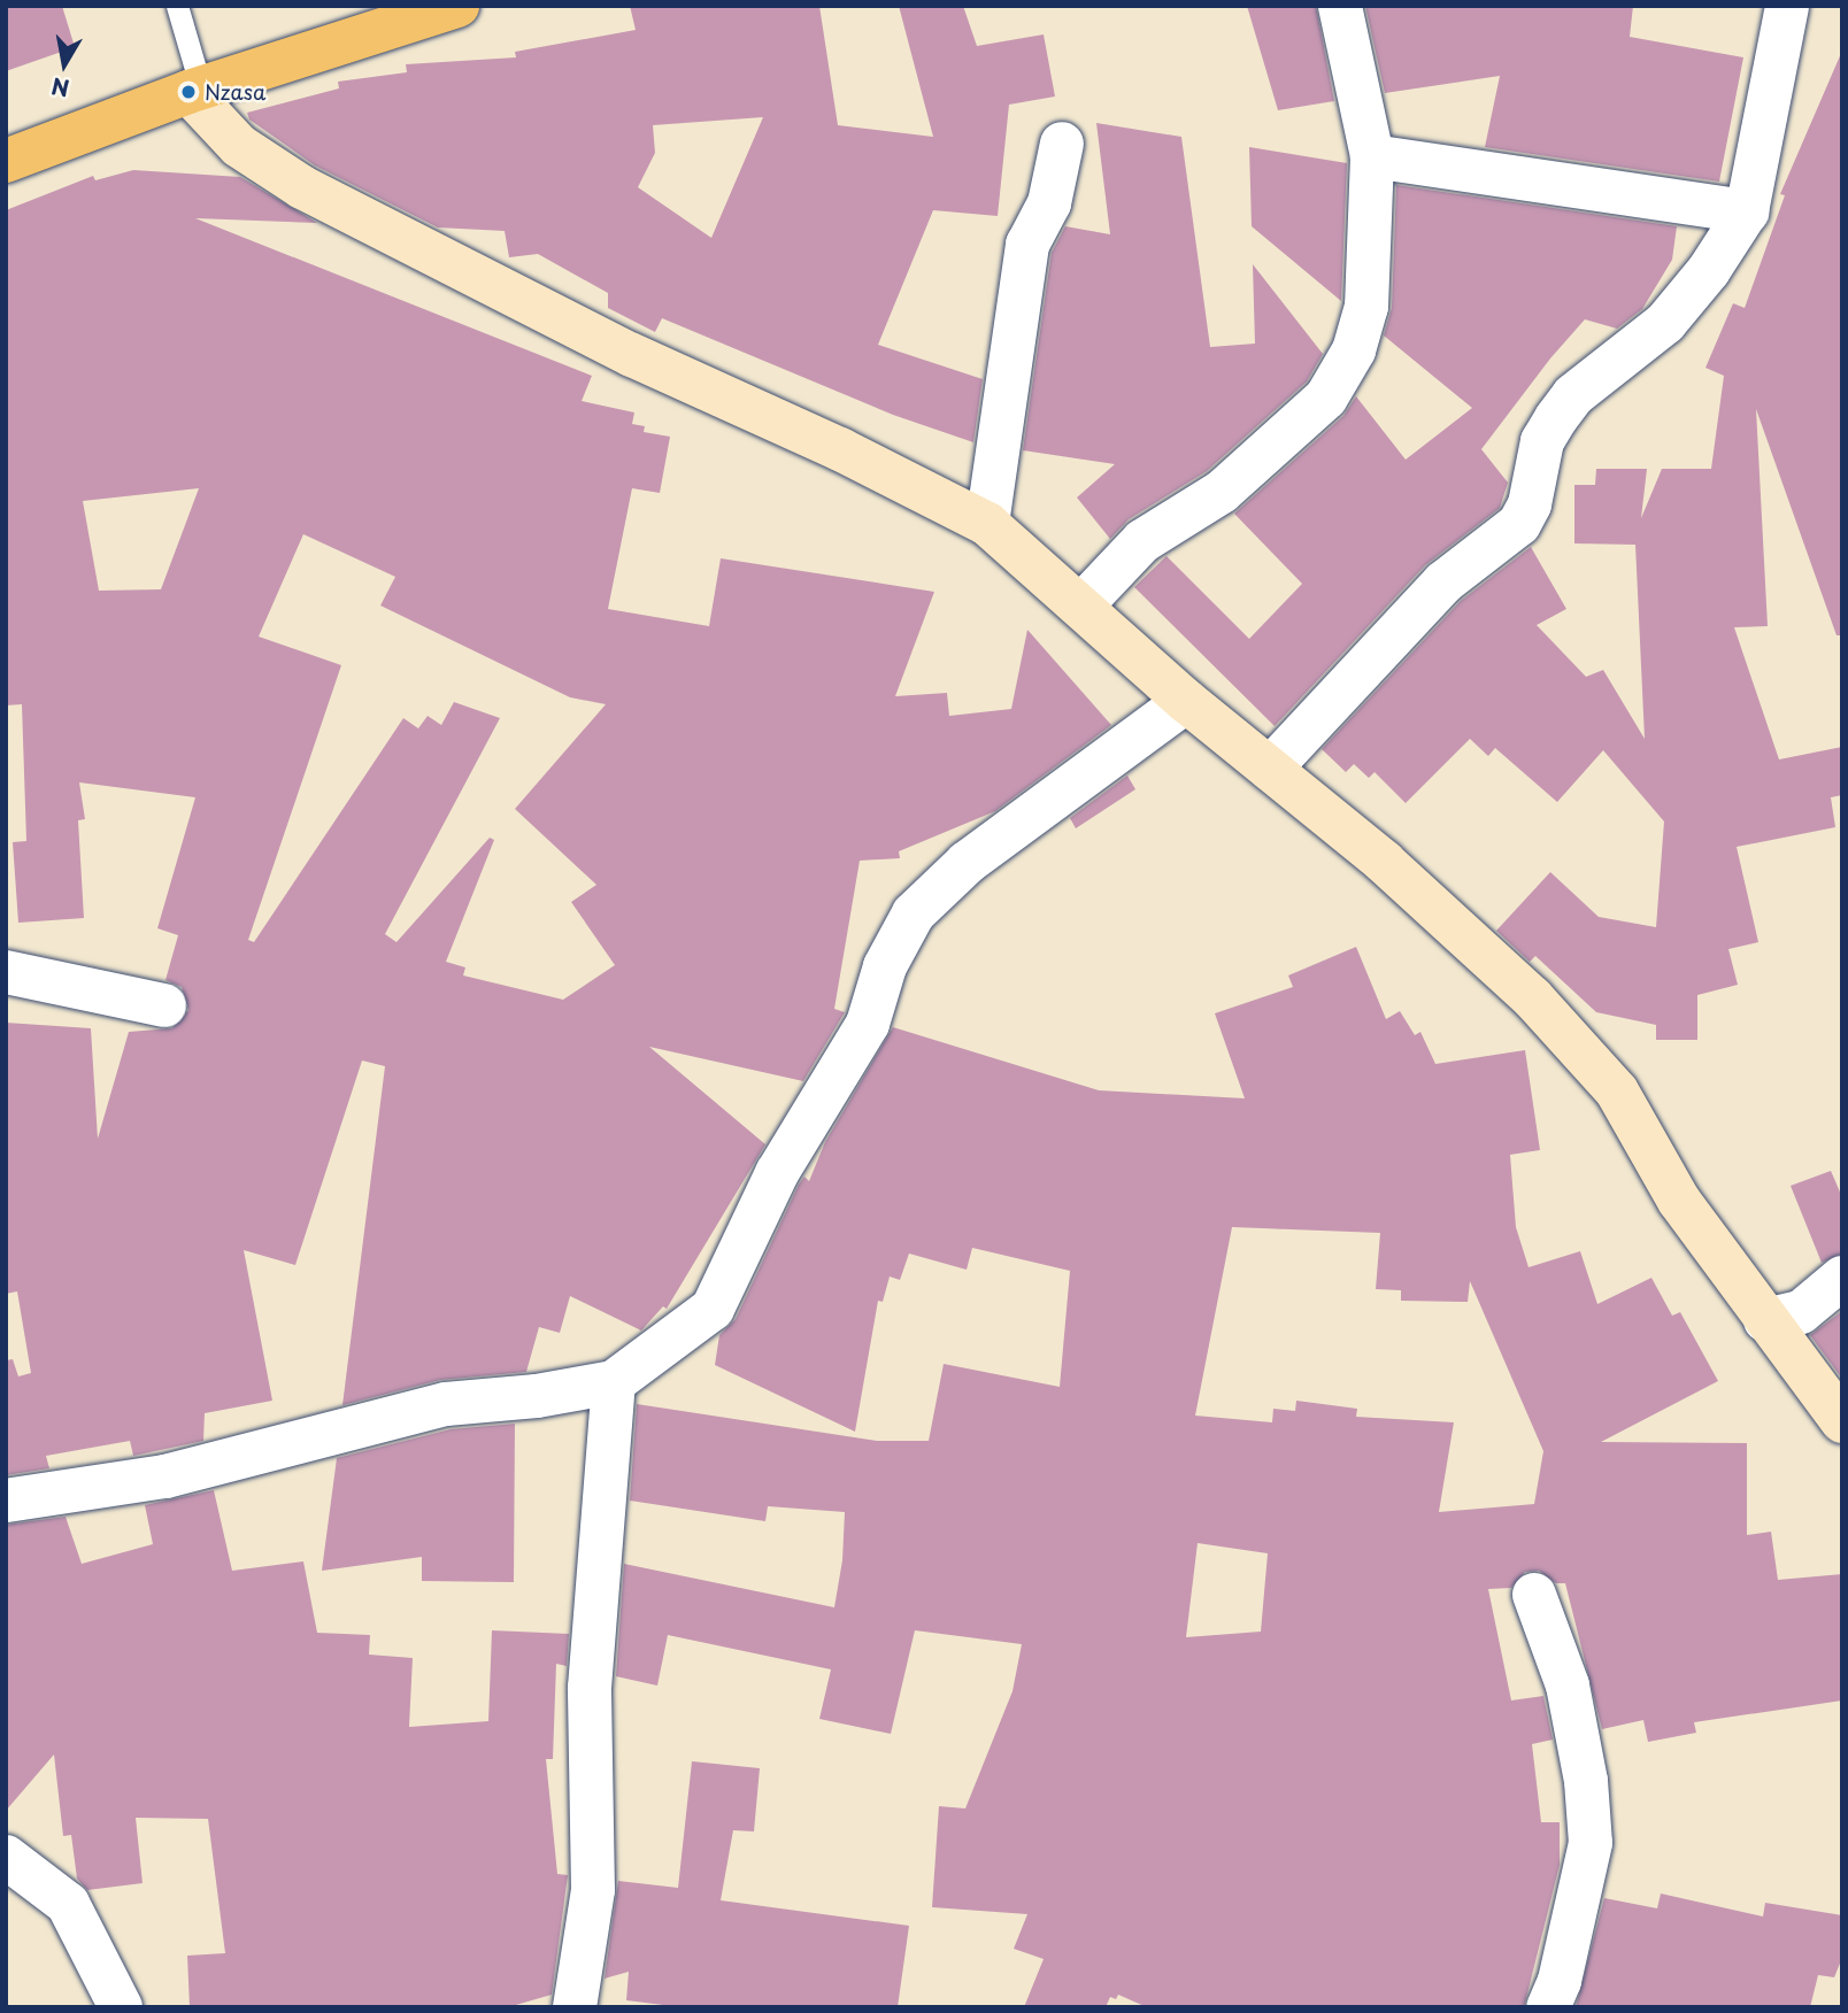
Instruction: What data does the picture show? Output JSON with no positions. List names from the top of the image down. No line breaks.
{"places":["Nzasa"],"north":"bottom"}
